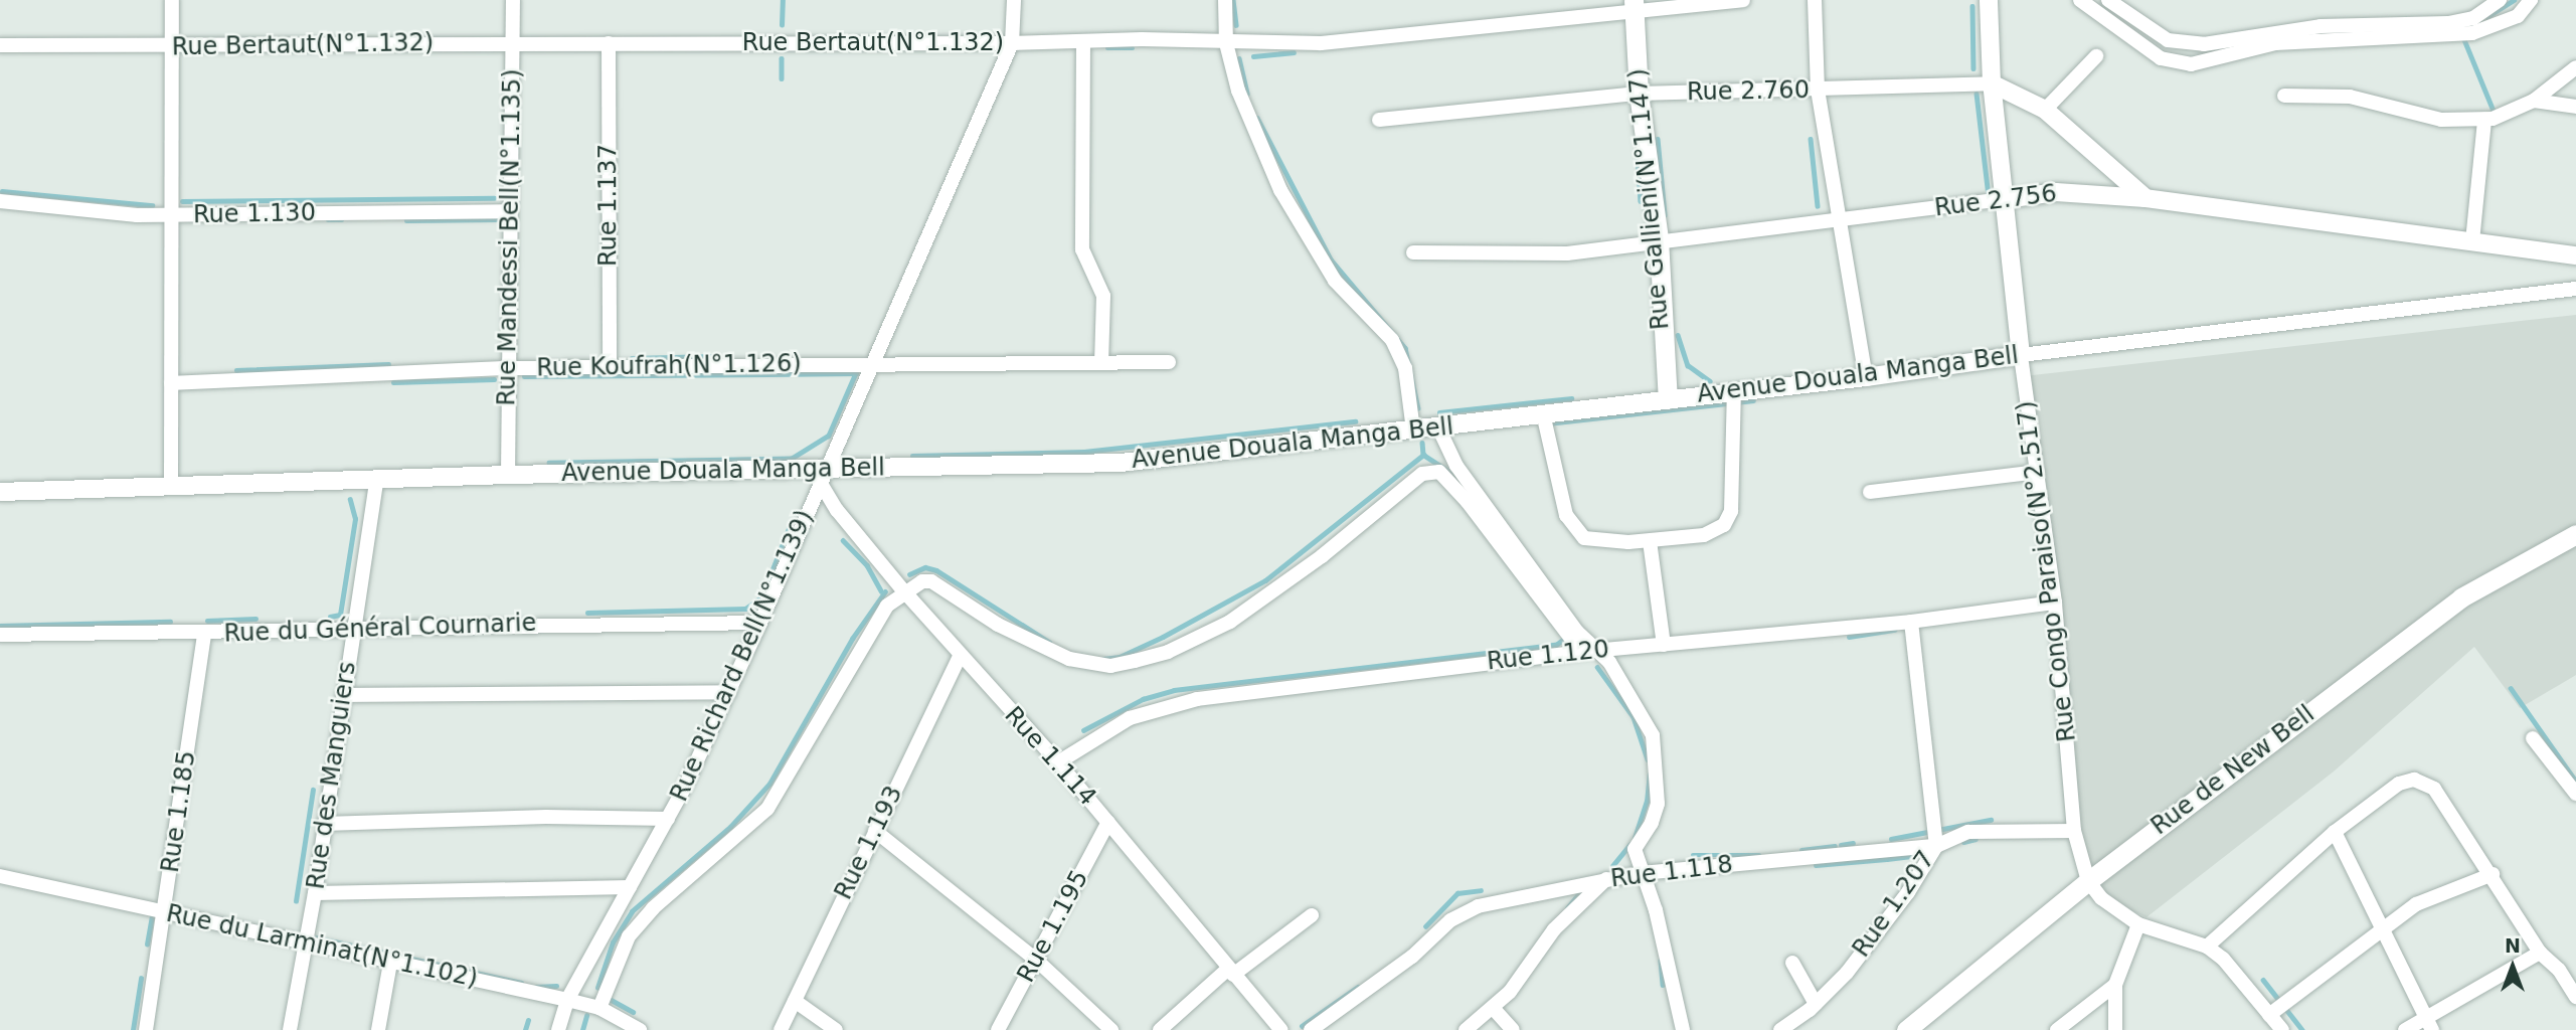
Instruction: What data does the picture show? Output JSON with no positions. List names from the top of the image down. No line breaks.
{"streets":{"main road":["Rue Gallieni(N°1.147)","Rue de New Bell"],"street":["Rue Bertaut(N°1.132)","Rue 2.760","Rue 2.756","Rue 1.137","Rue 1.130","Rue Mandessi Bell(N°1.135)","Rue Koufrah(N°1.126)","Avenue Douala Manga Bell","Rue Congo Paraiso(N°2.517)","Rue du Général Cournarie","Rue Richard Bell(N°1.139)","Rue 1.120","Rue 1.114","Rue des Manguiers","Rue 1.185","Rue 1.193","Rue 1.118","Rue 1.207","Rue 1.195","Rue du Larminat(N°1.102)"]},"crossings":[["Rue Bertaut(N°1.132)","Rue Gallieni(N°1.147)"],["Rue Bertaut(N°1.132)","Rue 1.137"],["Rue Bertaut(N°1.132)","Rue Mandessi Bell(N°1.135)"],["Rue Bertaut(N°1.132)","Rue Richard Bell(N°1.139)"],["Rue 2.760","Rue Gallieni(N°1.147)"],["Rue 2.760","Rue Congo Paraiso(N°2.517)"],["Rue Gallieni(N°1.147)","Rue 2.756"],["Rue Gallieni(N°1.147)","Avenue Douala Manga Bell"],["Rue 2.756","Rue Congo Paraiso(N°2.517)"],["Rue 1.137","Rue Koufrah(N°1.126)"],["Rue 1.130","Rue Mandessi Bell(N°1.135)"],["Rue Mandessi Bell(N°1.135)","Rue Koufrah(N°1.126)"],["Rue Mandessi Bell(N°1.135)","Avenue Douala Manga Bell"],["Rue Koufrah(N°1.126)","Rue Richard Bell(N°1.139)"],["Avenue Douala Manga Bell","Rue Congo Paraiso(N°2.517)"],["Avenue Douala Manga Bell","Rue Richard Bell(N°1.139)"],["Avenue Douala Manga Bell","Rue 1.114"],["Avenue Douala Manga Bell","Rue des Manguiers"],["Rue Congo Paraiso(N°2.517)","Rue 1.120"],["Rue Congo Paraiso(N°2.517)","Rue de New Bell"],["Rue Congo Paraiso(N°2.517)","Rue 1.118"],["Rue du Général Cournarie","Rue Richard Bell(N°1.139)"],["Rue du Général Cournarie","Rue des Manguiers"],["Rue du Général Cournarie","Rue 1.185"],["Rue Richard Bell(N°1.139)","Rue 1.114"],["Rue Richard Bell(N°1.139)","Rue du Larminat(N°1.102)"],["Rue 1.120","Rue 1.114"],["Rue 1.120","Rue 1.207"],["Rue 1.114","Rue 1.193"],["Rue 1.114","Rue 1.195"],["Rue des Manguiers","Rue du Larminat(N°1.102)"],["Rue 1.185","Rue du Larminat(N°1.102)"],["Rue 1.118","Rue 1.207"]],"north":"top"}
